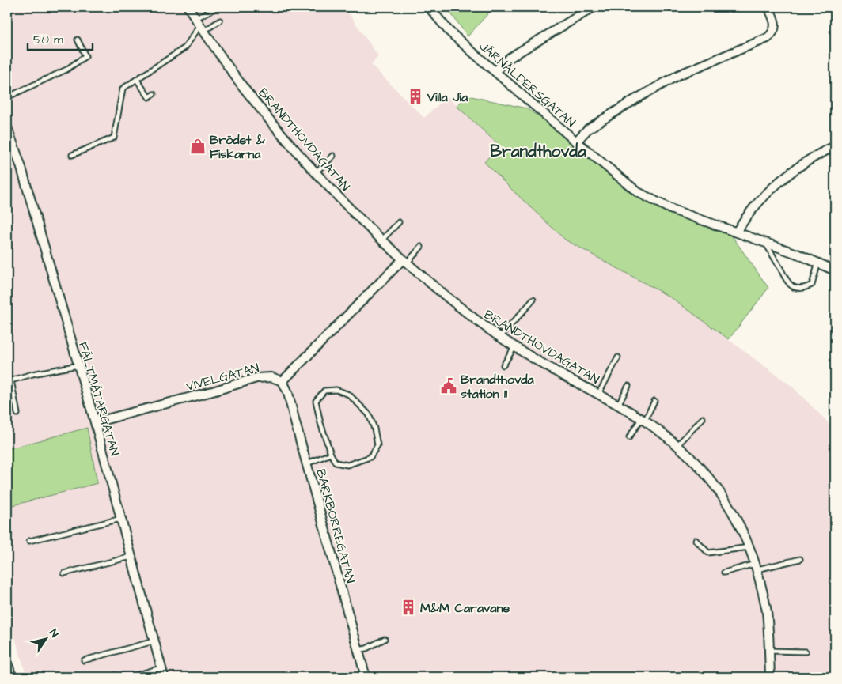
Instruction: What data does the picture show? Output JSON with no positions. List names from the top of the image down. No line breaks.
{"streets":{"street":["JÄRNÅLDERSGATAN","BRANDTHOVDAGATAN","VIVELGATAN","FÄLTMÄTARGATAN","BARKBORREGATAN"]},"crossings":[["VIVELGATAN","FÄLTMÄTARGATAN"],["VIVELGATAN","BARKBORREGATAN"]],"districts":["Brandthovda"],"places":{"building":["Villa Jia","M&M Caravane"],"shop":["Brödet & Fiskarna"],"public building":["Brandthovda station 11"]},"scale_bar":"50 m","north":"top right"}
